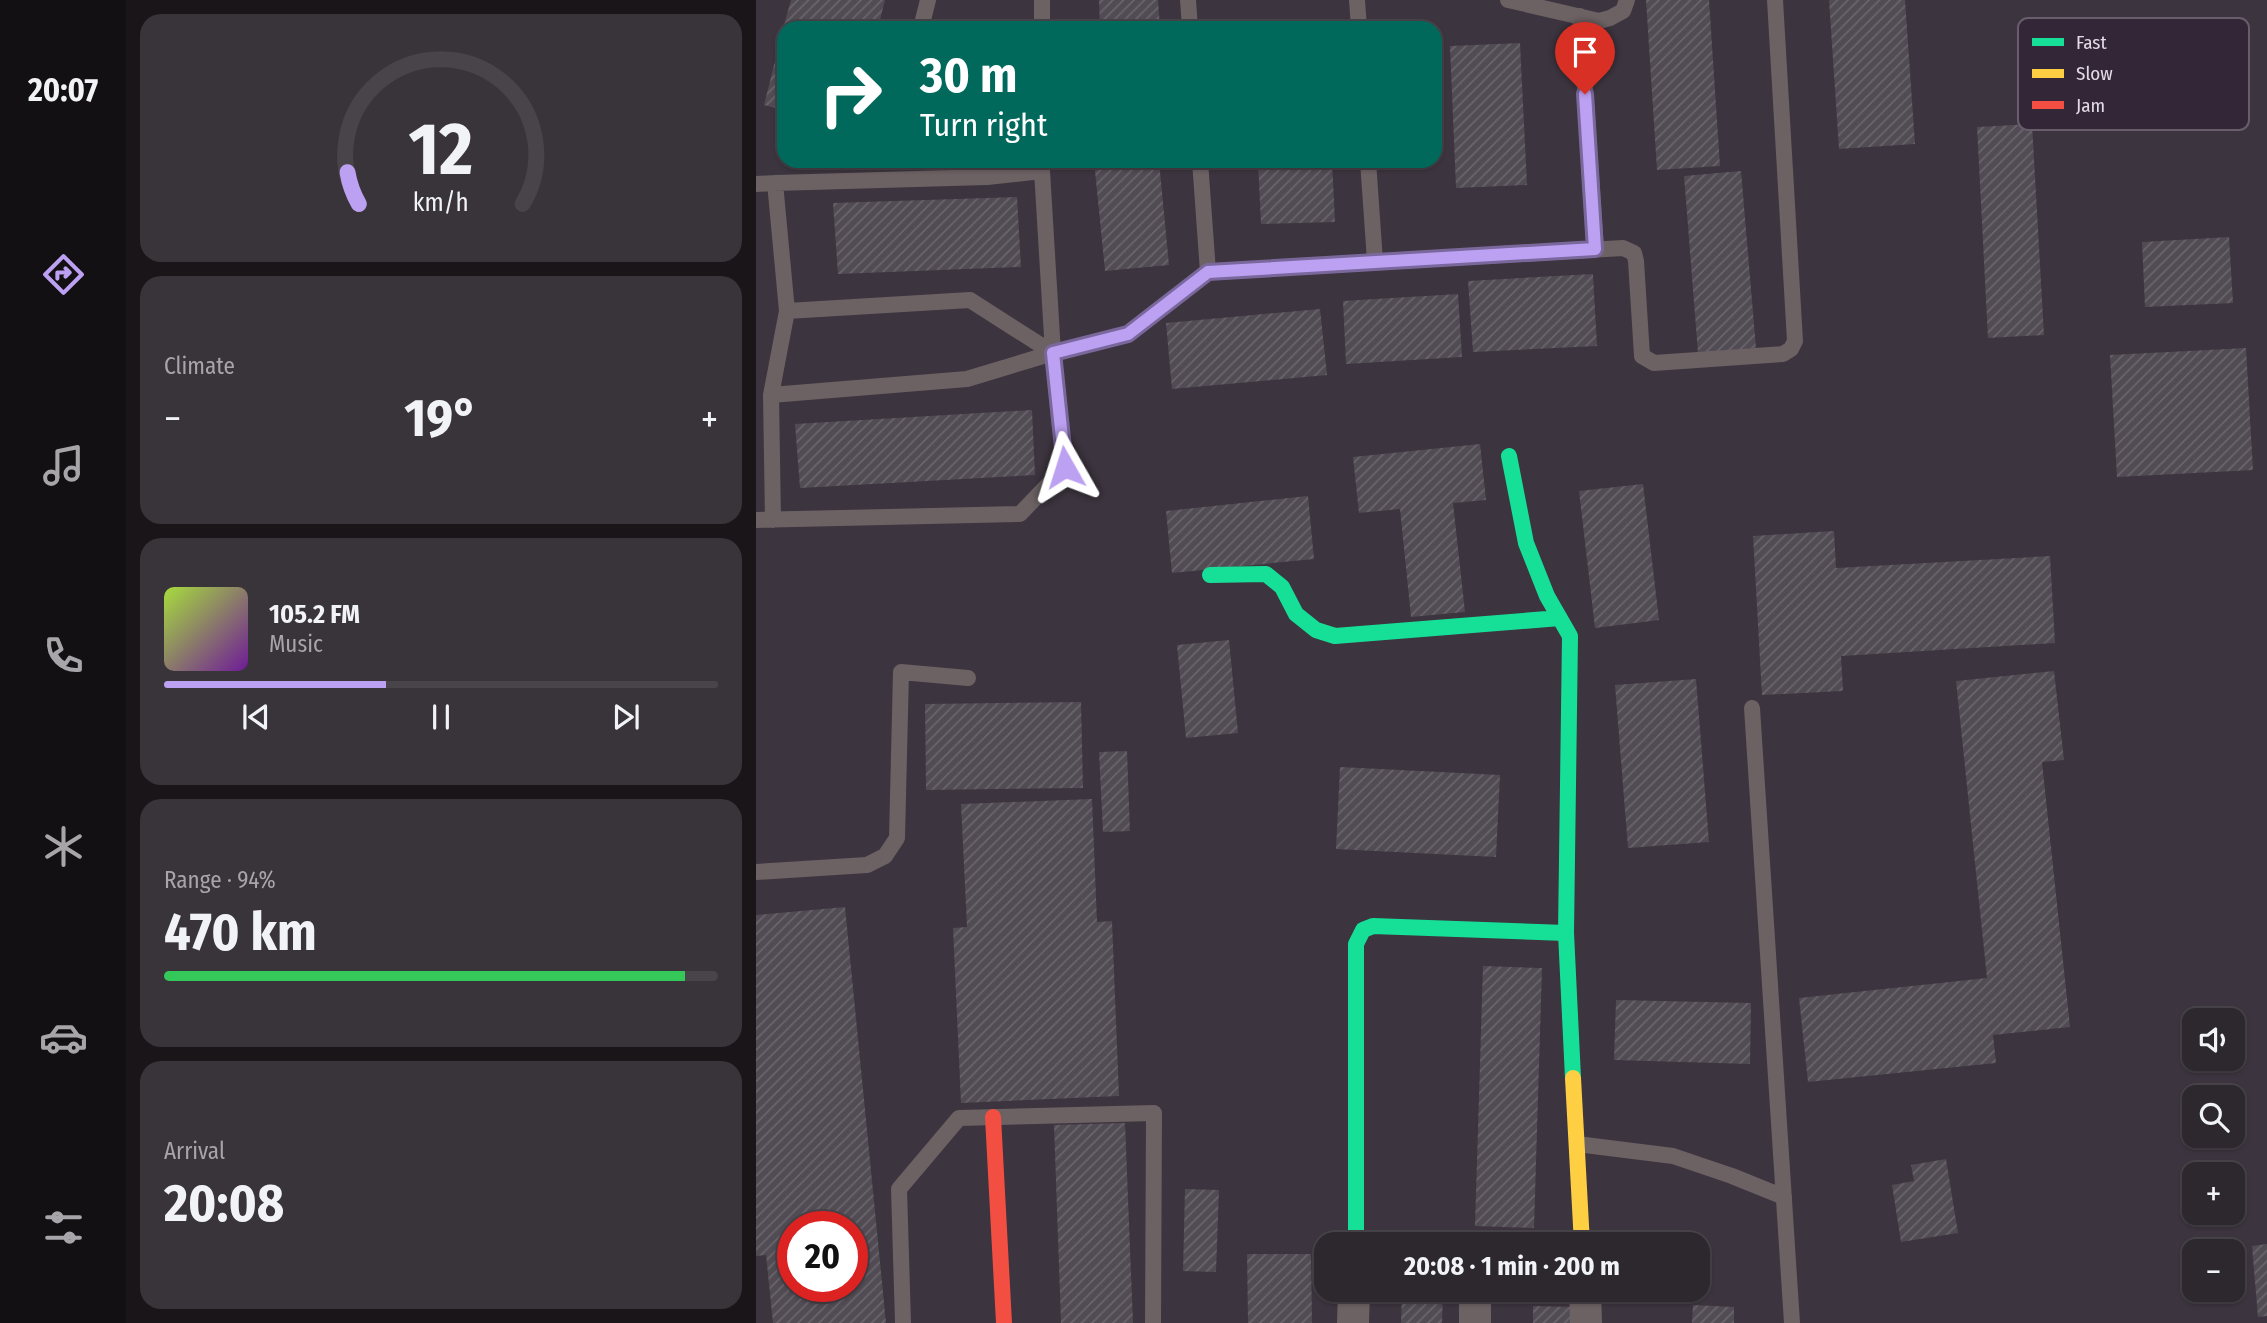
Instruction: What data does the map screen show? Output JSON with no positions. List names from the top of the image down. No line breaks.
{"legend":["Fast","Slow","Jam"],"page":{"tabs":"20:07","turn":["30 m","Turn right"],"tile":["Climate",["Range · 94%","470 km"],["Arrival","20:08"]],"heat":["−","19°","+"],"song":["105.2 FM","Music"],"map_buttons":["+","−"],"limit":"20","trip":"20:08 · 1 min · 200 m","gauge":["12","km/h"]}}
